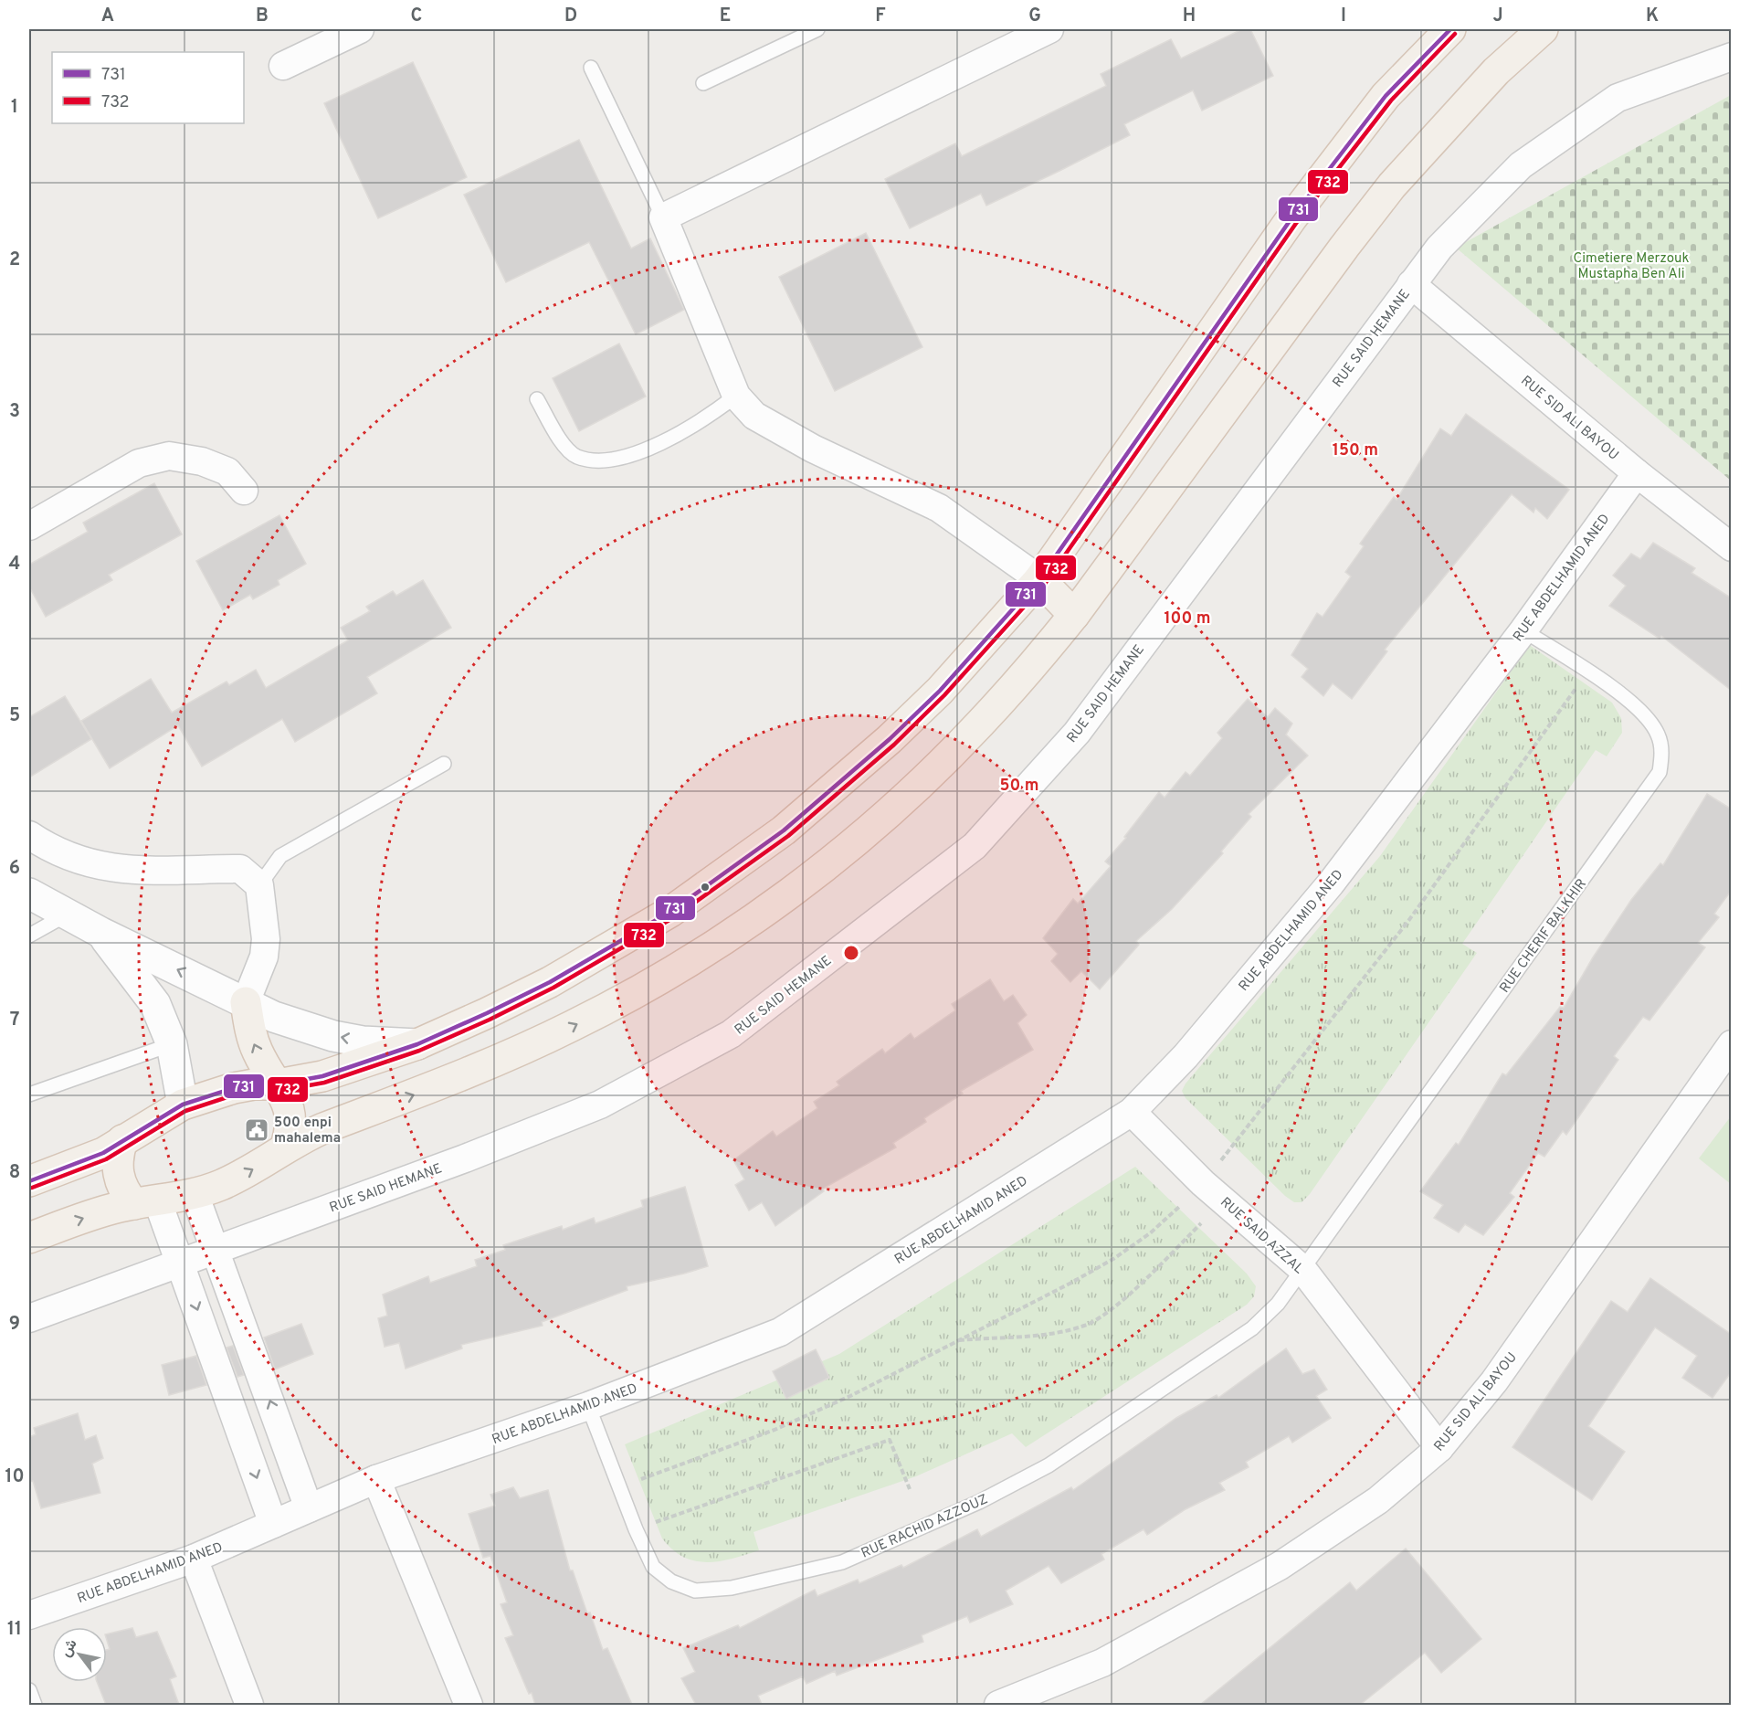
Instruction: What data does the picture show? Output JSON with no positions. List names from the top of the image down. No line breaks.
{"streets":{"street":["RUE SAID HEMANE","RUE SID ALI BAYOU","RUE ABDELHAMID ANED","RUE SAID AZZAL"],"lane":["RUE CHERIF BALKHIR","RUE RACHID AZZOUZ"]},"crossings":[["RUE SAID HEMANE","RUE SID ALI BAYOU"],["RUE SID ALI BAYOU","RUE ABDELHAMID ANED"],["RUE SID ALI BAYOU","RUE SAID AZZAL"],["RUE ABDELHAMID ANED","RUE CHERIF BALKHIR"],["RUE ABDELHAMID ANED","RUE SAID AZZAL"],["RUE ABDELHAMID ANED","RUE RACHID AZZOUZ"],["RUE CHERIF BALKHIR","RUE SAID AZZAL"],["RUE CHERIF BALKHIR","RUE RACHID AZZOUZ"],["RUE SAID AZZAL","RUE RACHID AZZOUZ"]],"parks":["Cimetiere Merzouk Mustapha Ben Ali"],"places":{"public building":["500 enpi mahalema"]},"lines":["transit line 731","transit line 732"],"legend":["731","732"],"north":"top left","grid":{"columns":["A","B","C","D","E","F","G","H","I","J","K"],"rows":["1","2","3","4","5","6","7","8","9","10","11"]},"rings":["150 m","100 m","50 m"]}
